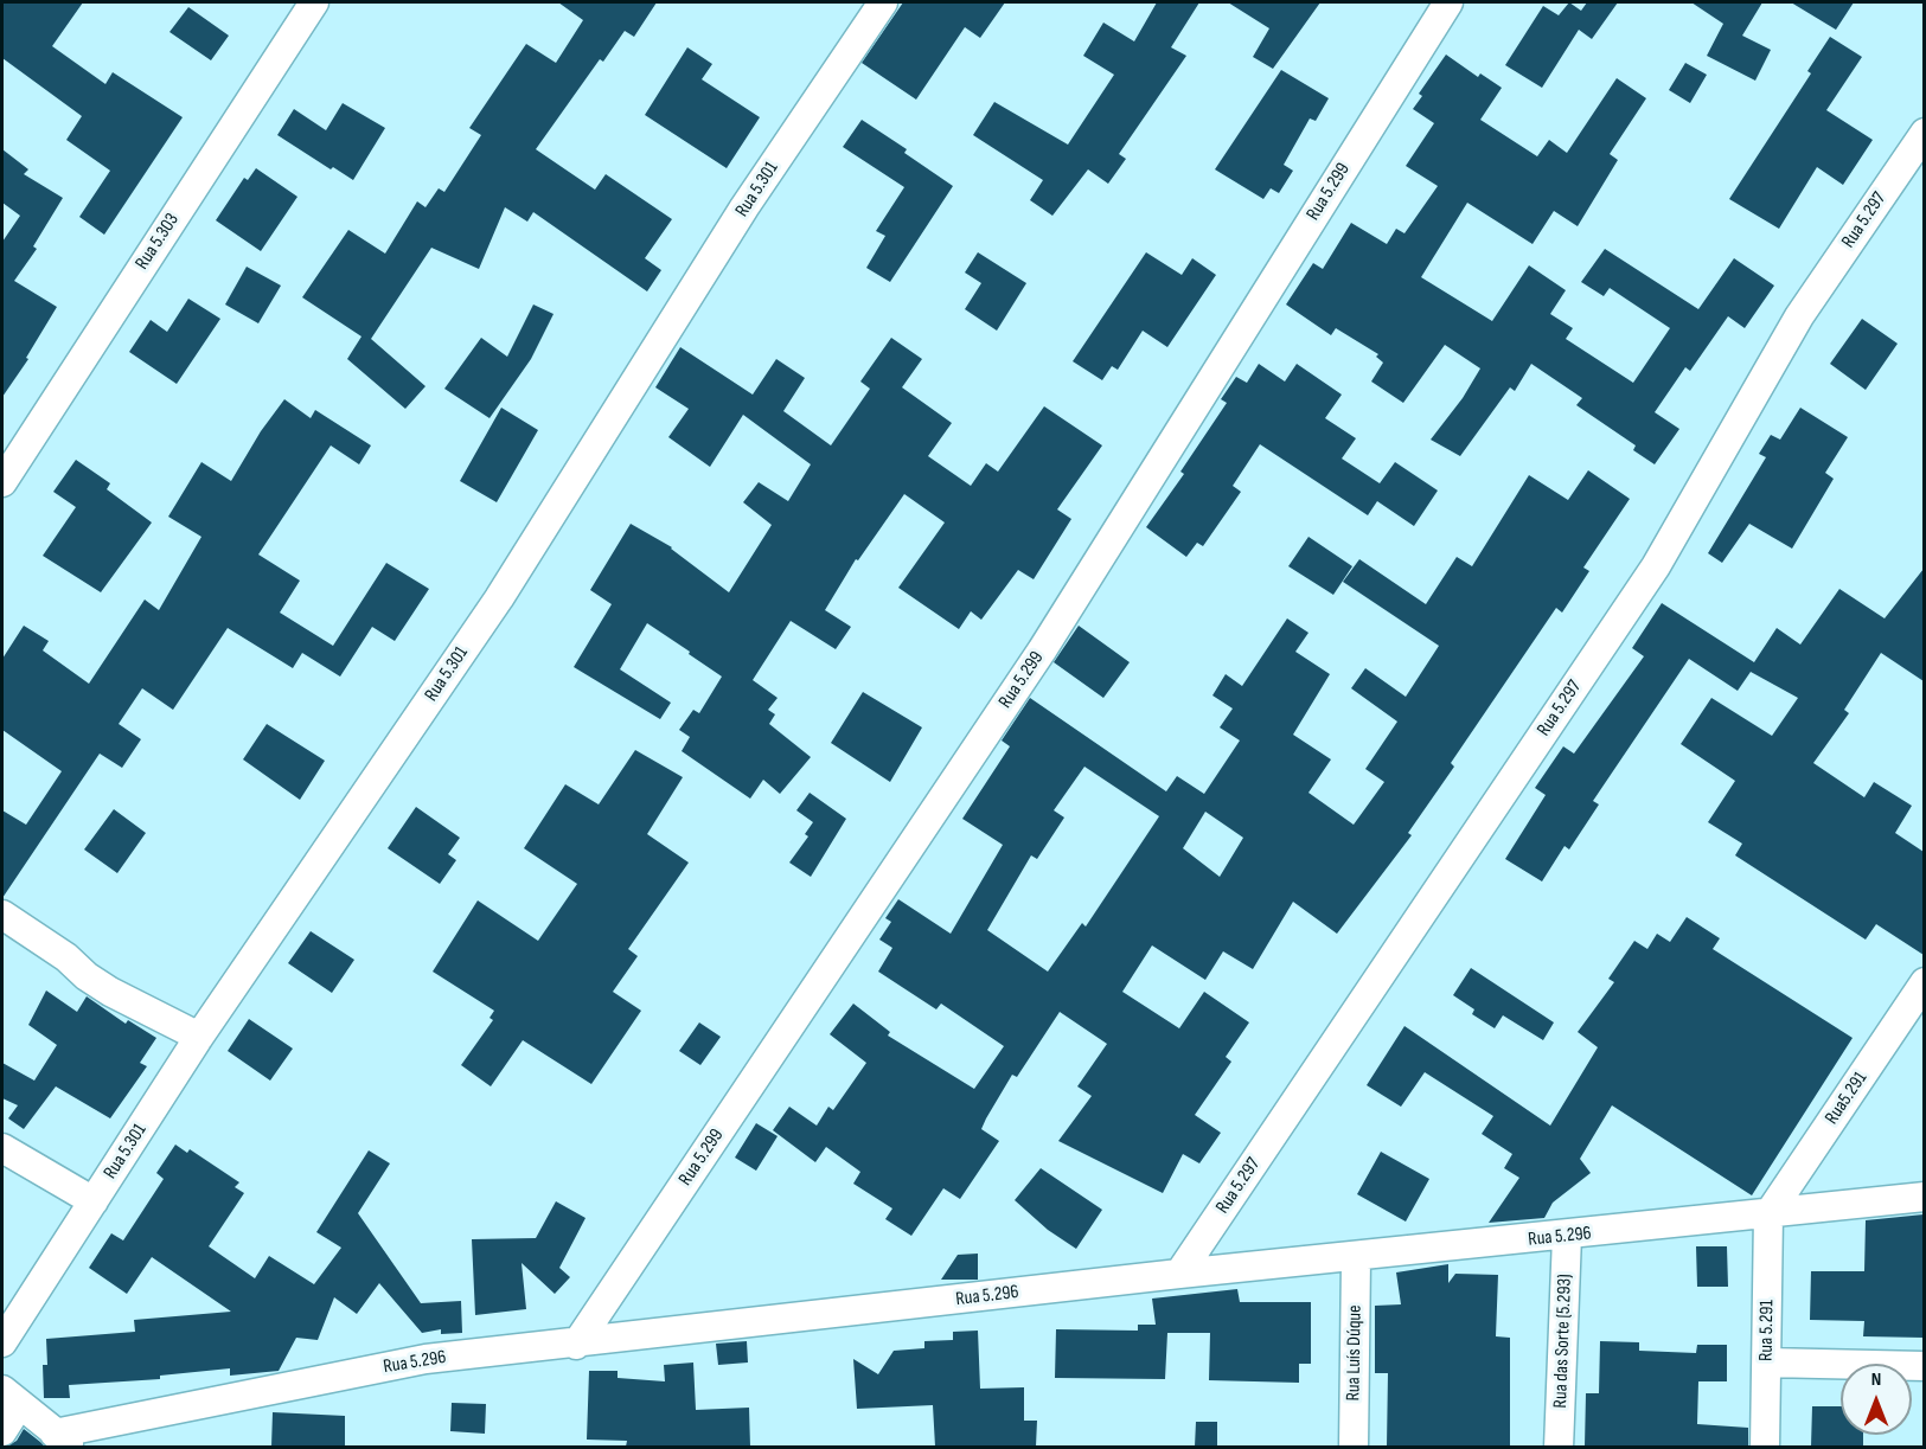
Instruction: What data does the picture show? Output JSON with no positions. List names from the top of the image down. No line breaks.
{"streets":{"street":["Rua 5.301","Rua 5.299","Rua 5.297","Rua 5.303","Rua5.291","Rua 5.296","Rua 5.291","Rua das Sorte (5.293)","Rua Luís Dúque"]},"crossings":[["Rua 5.299","Rua 5.296"],["Rua 5.297","Rua 5.296"],["Rua5.291","Rua 5.296"],["Rua5.291","Rua 5.291"],["Rua 5.296","Rua 5.291"],["Rua 5.296","Rua das Sorte (5.293)"],["Rua 5.296","Rua Luís Dúque"]],"north":"top"}
